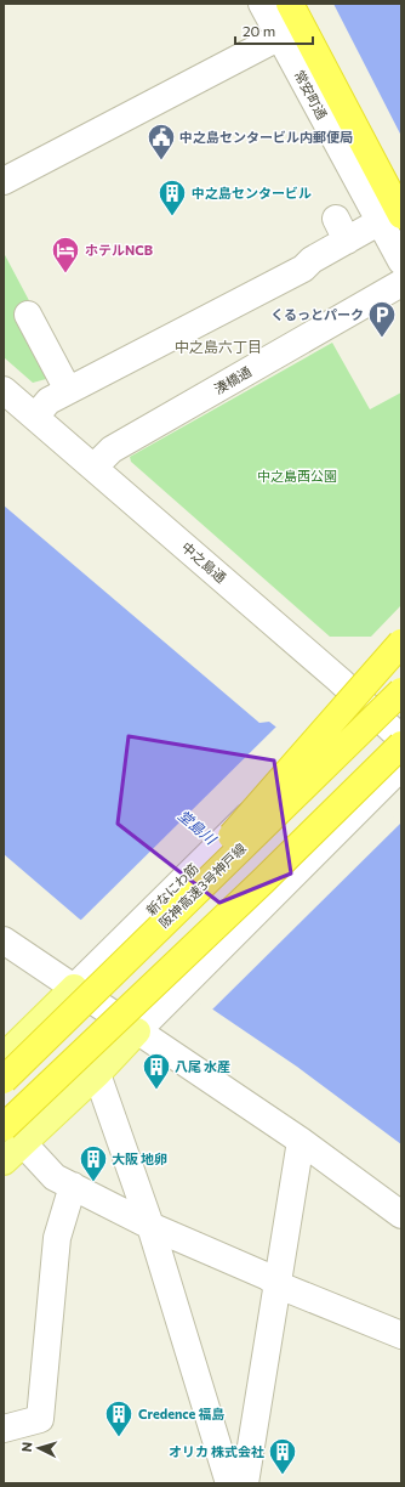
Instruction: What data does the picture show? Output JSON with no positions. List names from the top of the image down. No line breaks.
{"streets":{"highway":["阪神高速3号神戸線"],"main road":["新なにわ筋"],"street":["常安町通","湊橋通","中之島通"]},"crossings":[["湊橋通","中之島通"],["中之島通","新なにわ筋"]],"districts":["中之島六丁目"],"water":["堂島川"],"parks":["中之島西公園"],"places":{"public building":["中之島センタービル内郵便局"],"building":["中之島センタービル","八尾 水産","大阪 地卵","Credence 福島","オリカ 株式会社"],"hotel":["ホテルNCB"],"parking":["くるっとパーク"]},"scale_bar":"20 m","north":"left"}
